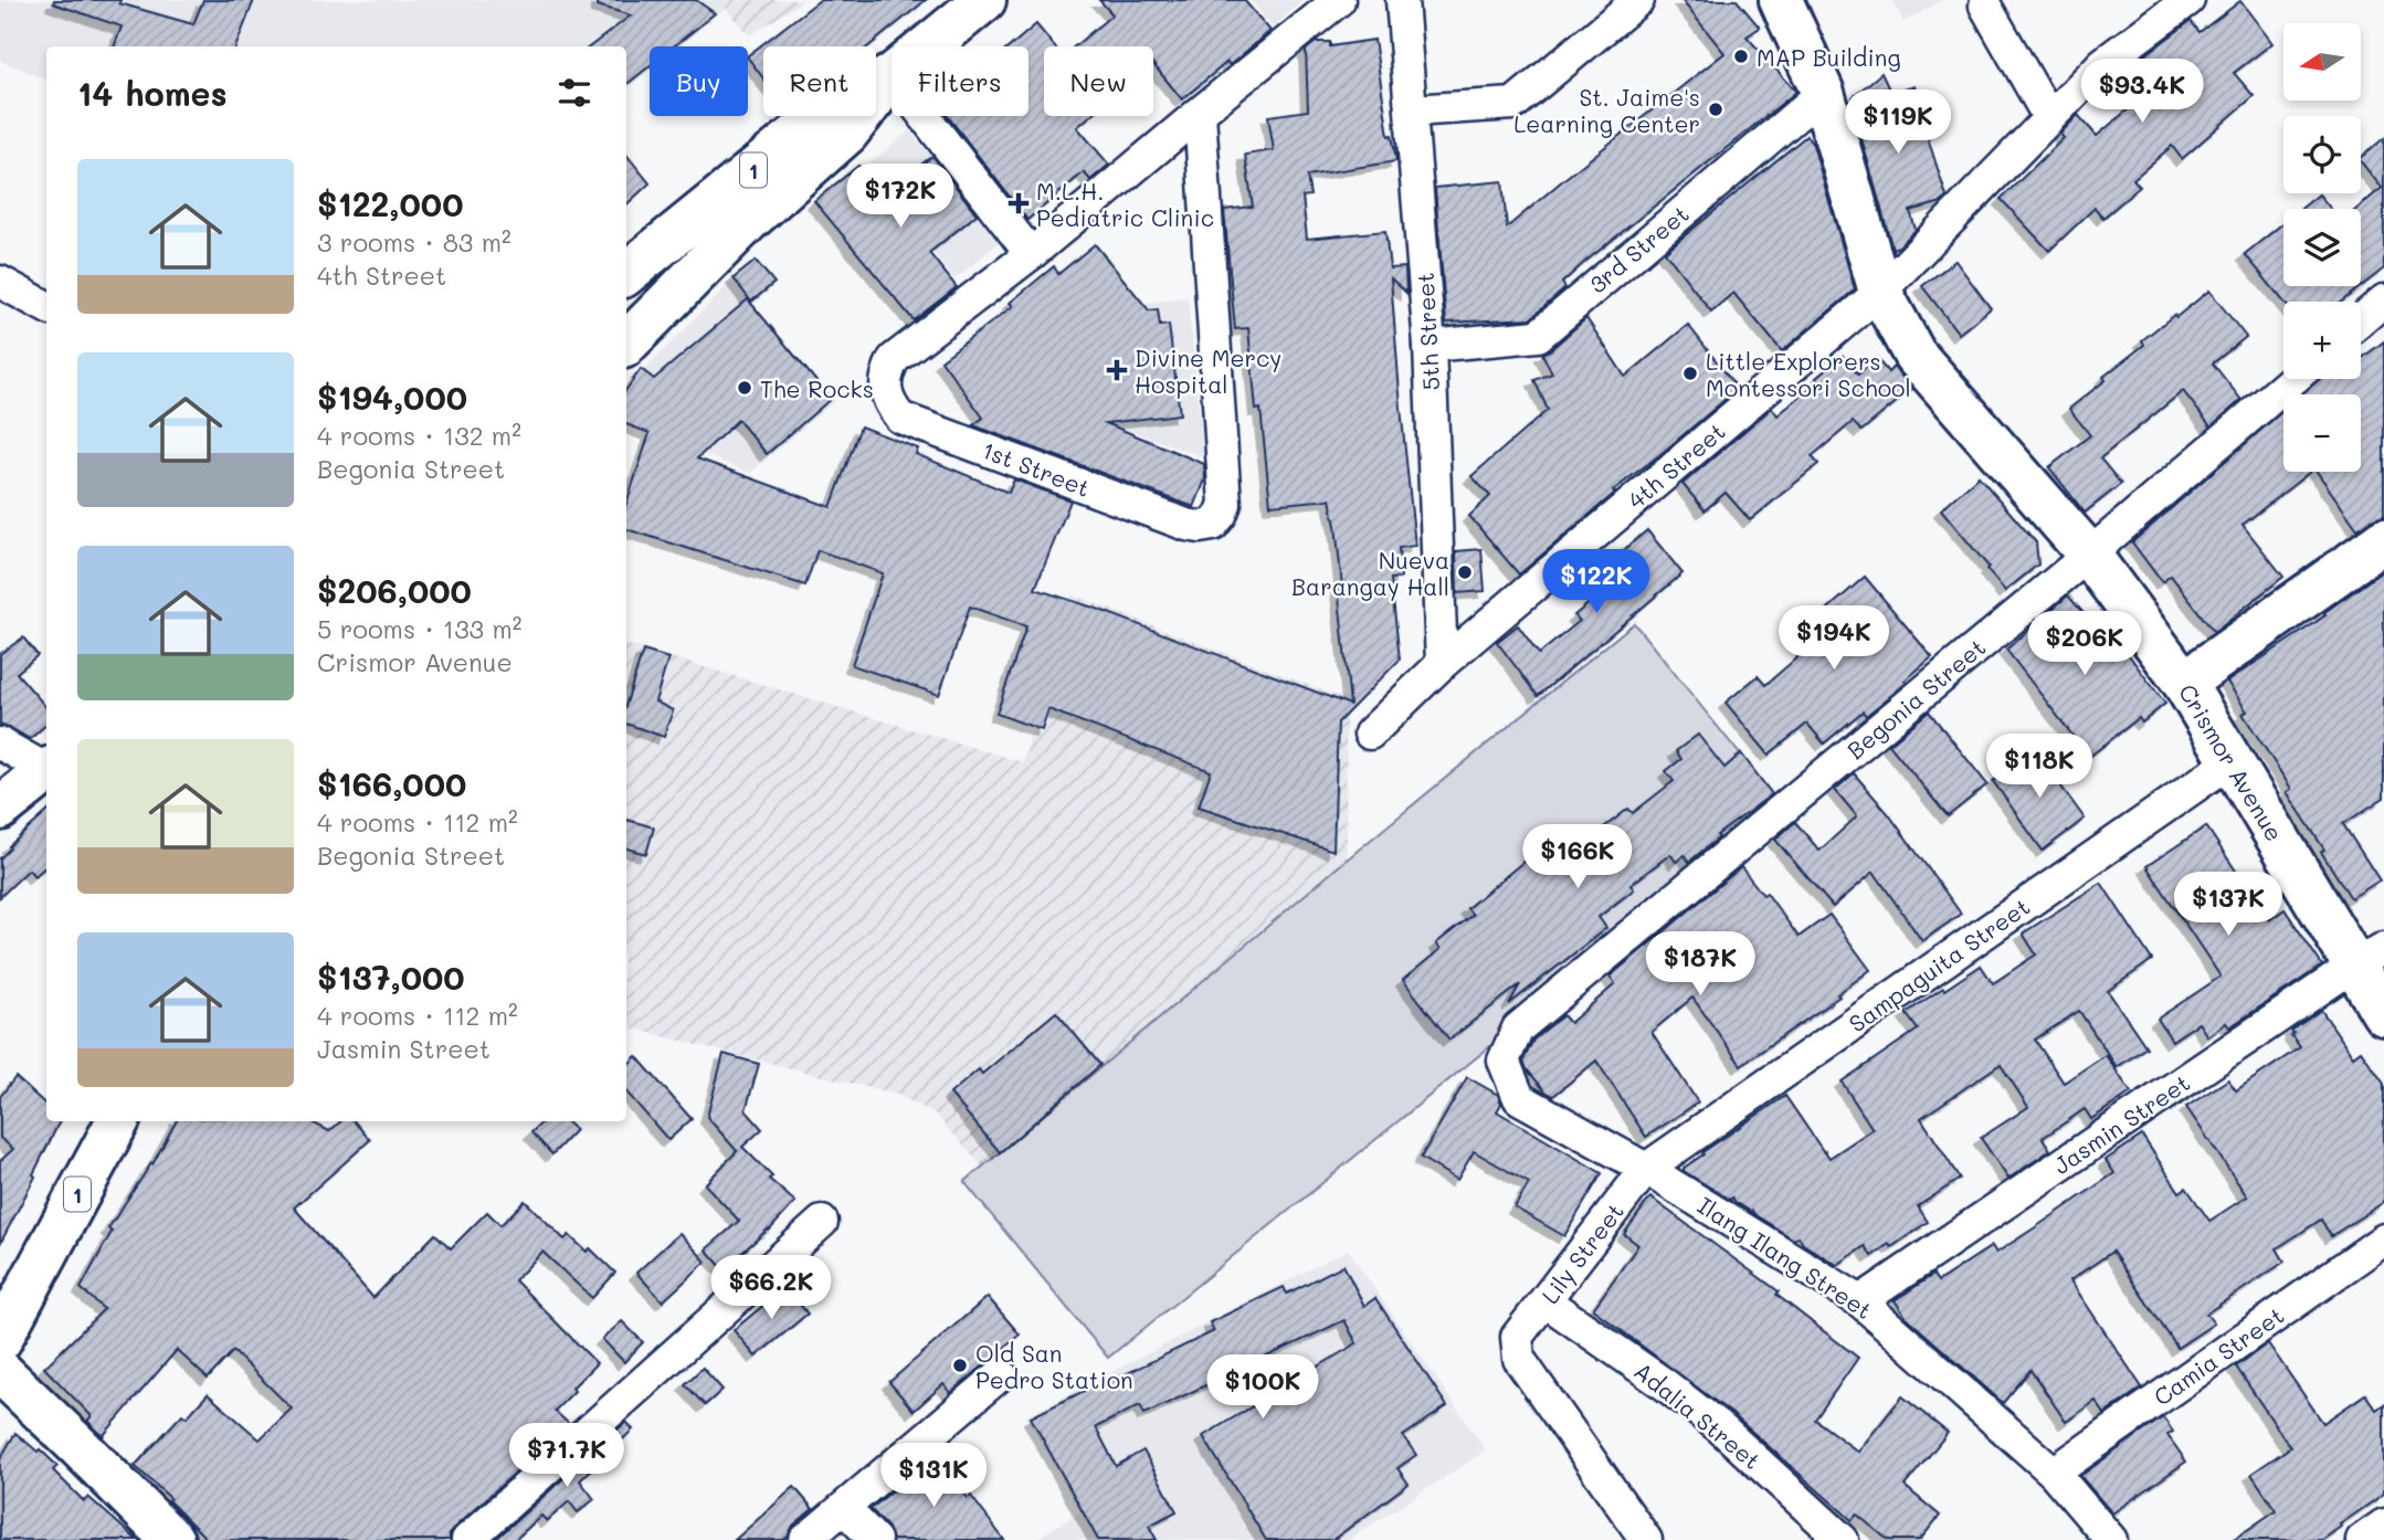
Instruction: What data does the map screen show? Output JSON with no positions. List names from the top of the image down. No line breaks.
{"streets":{"main road":["1","Crismor Avenue"],"street":["3rd Street","5th Street","4th Street","1st Street","Begonia Street","Sampaguita Street","Jasmin Street","Lily Street","Ilang Ilang Street","Camia Street","Adalia Street"]},"crossings":[["3rd Street","5th Street"],["3rd Street","Crismor Avenue"],["5th Street","4th Street"],["4th Street","Crismor Avenue"],["Begonia Street","Crismor Avenue"],["Begonia Street","Ilang Ilang Street"],["Crismor Avenue","Sampaguita Street"],["Crismor Avenue","Jasmin Street"],["Sampaguita Street","Lily Street"],["Sampaguita Street","Ilang Ilang Street"],["Jasmin Street","Ilang Ilang Street"],["Lily Street","Ilang Ilang Street"],["Lily Street","Adalia Street"],["Ilang Ilang Street","Camia Street"]],"places":{"other":["MAP Building","St. Jaime's Learning Center","Little Explorers Montessori School","The Rocks","Nueva Barangay Hall","Old San Pedro Station"],"health":["M.L.H. Pediatric Clinic","Divine Mercy Hospital"]},"north":"left","page":{"map_buttons":["+","−"],"chip":["Buy","Rent","Filters","New"],"heading":"14 homes","price":["$93.4K","$119K","$172K","$122K","$194K","$206K","$118K","$166K","$137K","$187K","$66.2K","$100K","$71.7K","$131K"],"list":[{"name":"$122,000","note":"3 rooms · 83 m² · 4th Street"},{"name":"$194,000","note":"4 rooms · 132 m² · Begonia Street"},{"name":"$206,000","note":"5 rooms · 133 m² · Crismor Avenue"},{"name":"$166,000","note":"4 rooms · 112 m² · Begonia Street"},{"name":"$137,000","note":"4 rooms · 112 m² · Jasmin Street"}]}}
